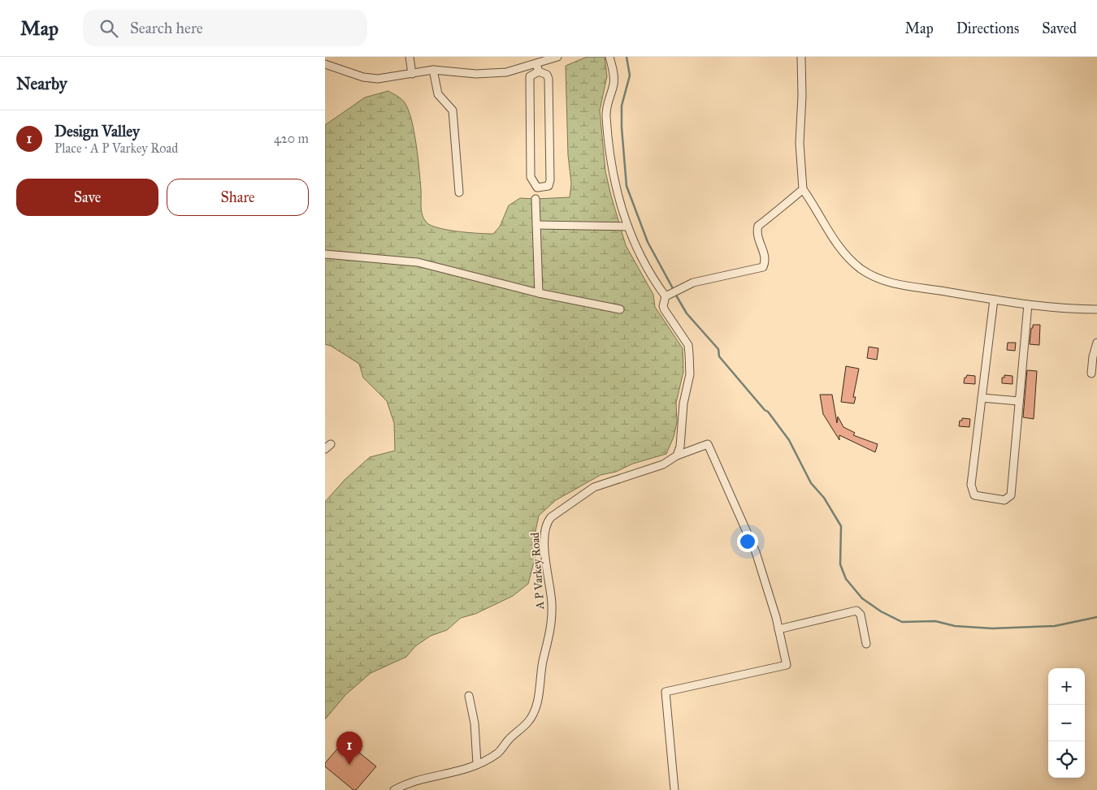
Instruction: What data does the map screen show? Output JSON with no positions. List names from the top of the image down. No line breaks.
{"streets":{"street":["A P Varkey Road"]},"page":{"header":"Map","search":"Search here","nav":["Map","Directions","Saved"],"heading":"Nearby","list":[{"mark":"1","name":"Design Valley","note":"Place · A P Varkey Road","value":"420 m"}],"buttons":["Save","Share"],"map_buttons":["+","−"],"pins":"1"}}
